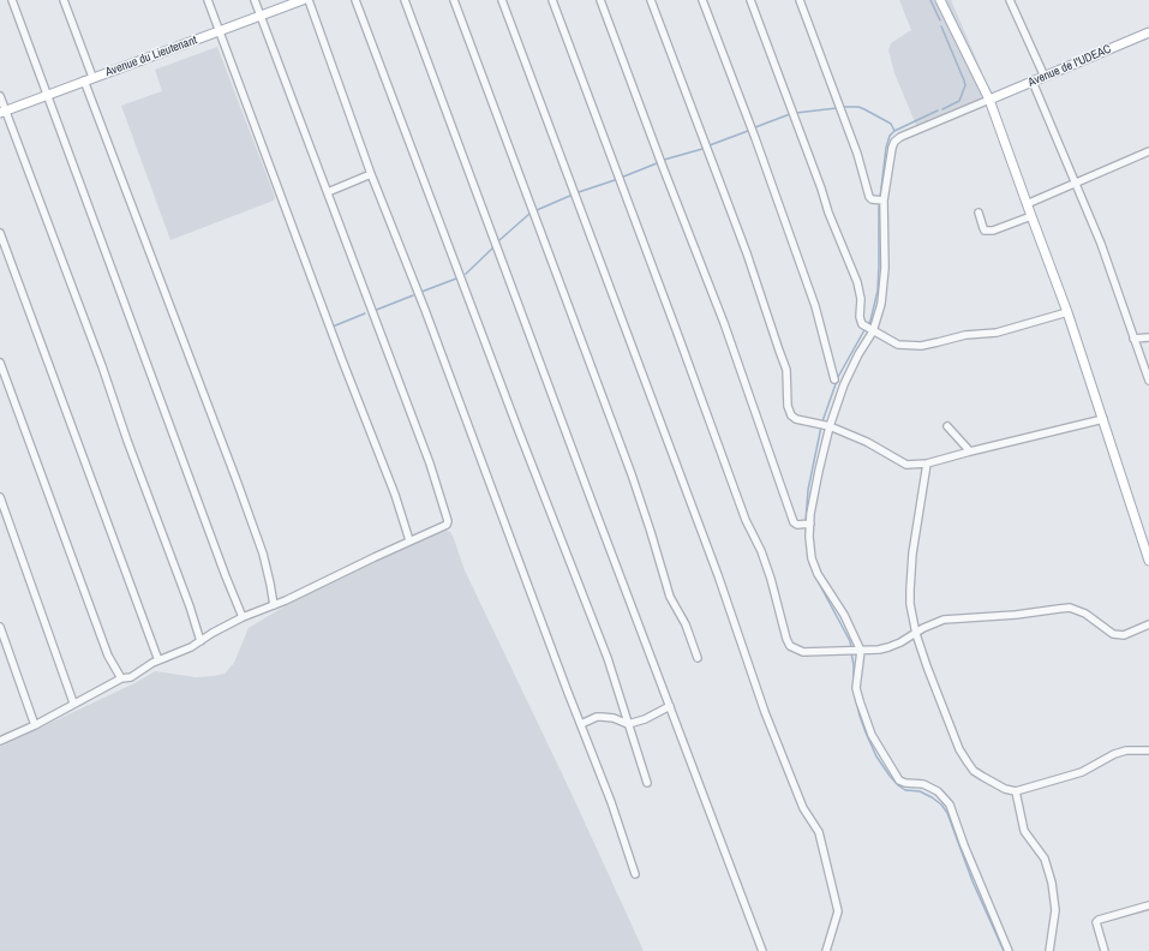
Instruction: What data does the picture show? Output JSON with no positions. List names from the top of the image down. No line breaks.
{"streets":{"main road":["Avenue du Lieutenant","Avenue de I'UDEAC"]}}
